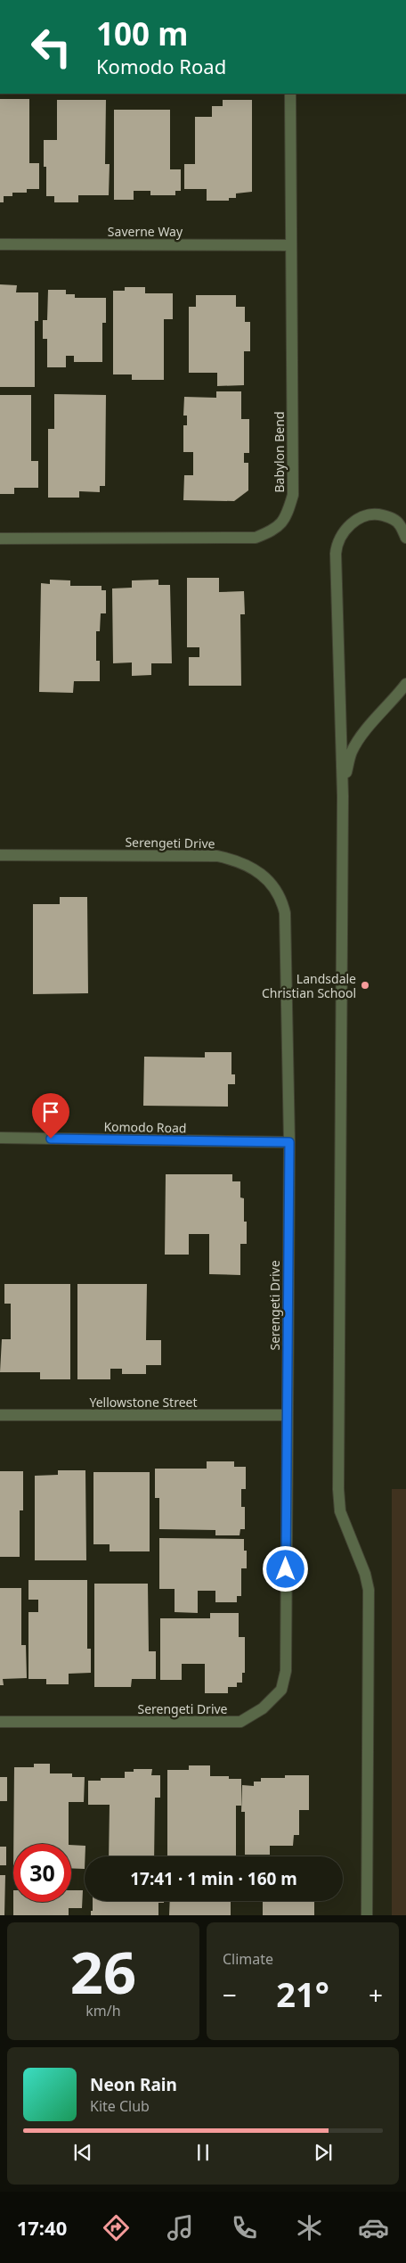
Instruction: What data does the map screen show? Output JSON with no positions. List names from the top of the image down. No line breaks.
{"streets":{"street":["Saverne Way","Babylon Bend","Serengeti Drive","Komodo Road","Yellowstone Street"]},"crossings":[["Saverne Way","Babylon Bend"],["Serengeti Drive","Komodo Road"],["Serengeti Drive","Yellowstone Street"]],"places":["Landsdale Christian School"],"page":{"turn":["100 m","Komodo Road"],"limit":"30","trip":"17:41 · 1 min · 160 m","tile":[["26","km/h"],"Climate"],"heat":["−","21°","+"],"song":["Neon Rain","Kite Club"],"tabs":"17:40"}}
